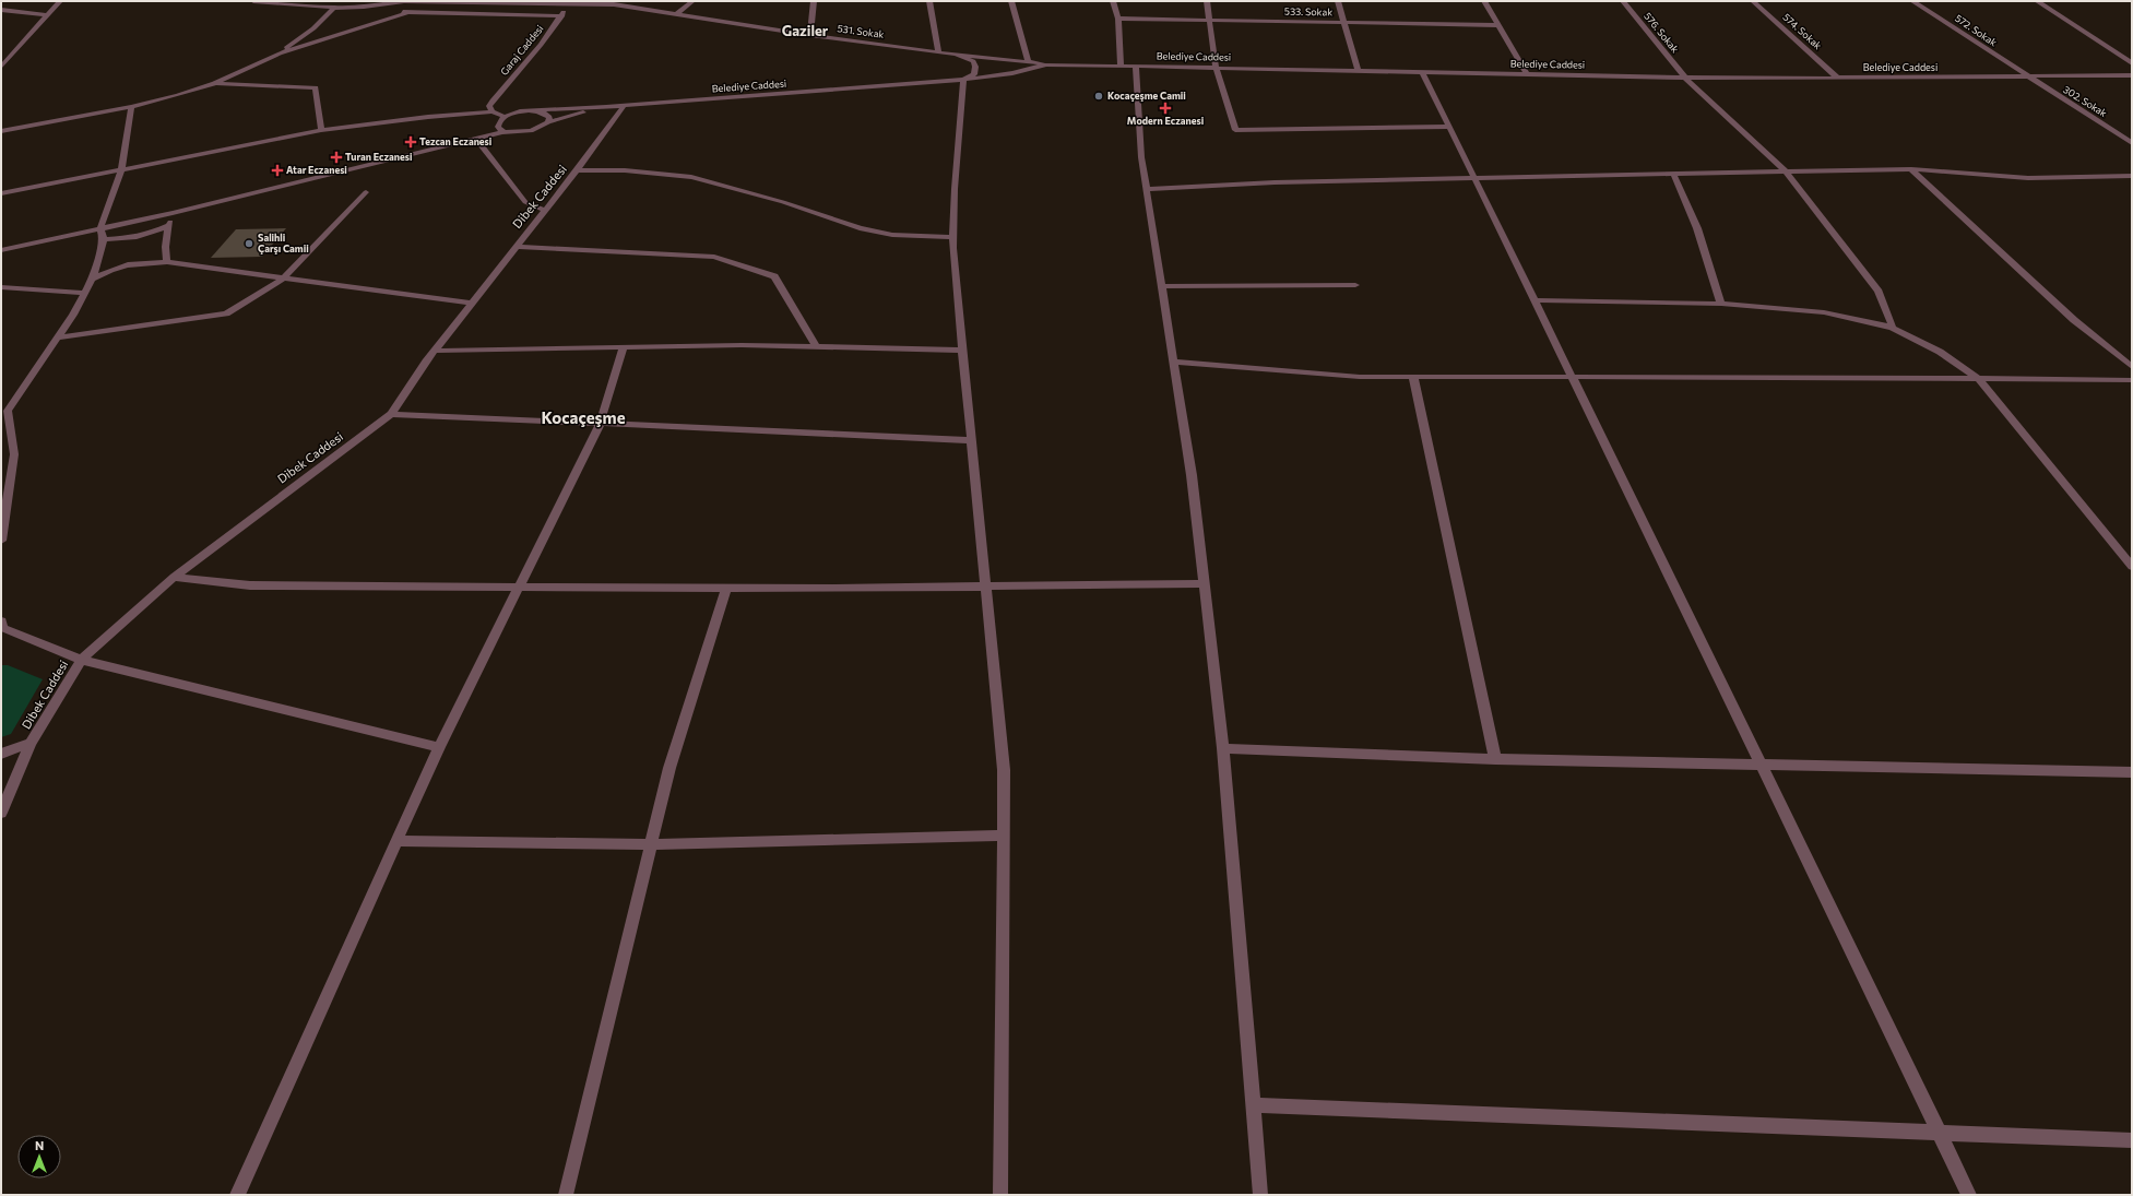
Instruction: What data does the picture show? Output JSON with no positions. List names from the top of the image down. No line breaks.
{"streets":{"street":["533. Sokak","572. Sokak","531. Sokak","574. Sokak","576. Sokak","Garaj Caddesi","Belediye Caddesi","302. Sokak","Dibek Caddesi"]},"crossings":[["572. Sokak","Belediye Caddesi"],["572. Sokak","302. Sokak"],["531. Sokak","Garaj Caddesi"],["531. Sokak","Belediye Caddesi"],["574. Sokak","Belediye Caddesi"],["576. Sokak","Belediye Caddesi"],["Belediye Caddesi","302. Sokak"],["Belediye Caddesi","Dibek Caddesi"]],"districts":["Gaziler","Kocaçeşme"],"places":{"other":["Kocaçeşme Camii","Salihli Çarşı Camii"],"health":["Modern Eczanesi","Tezcan Eczanesi","Turan Eczanesi","Atar Eczanesi"]},"north":"top"}
